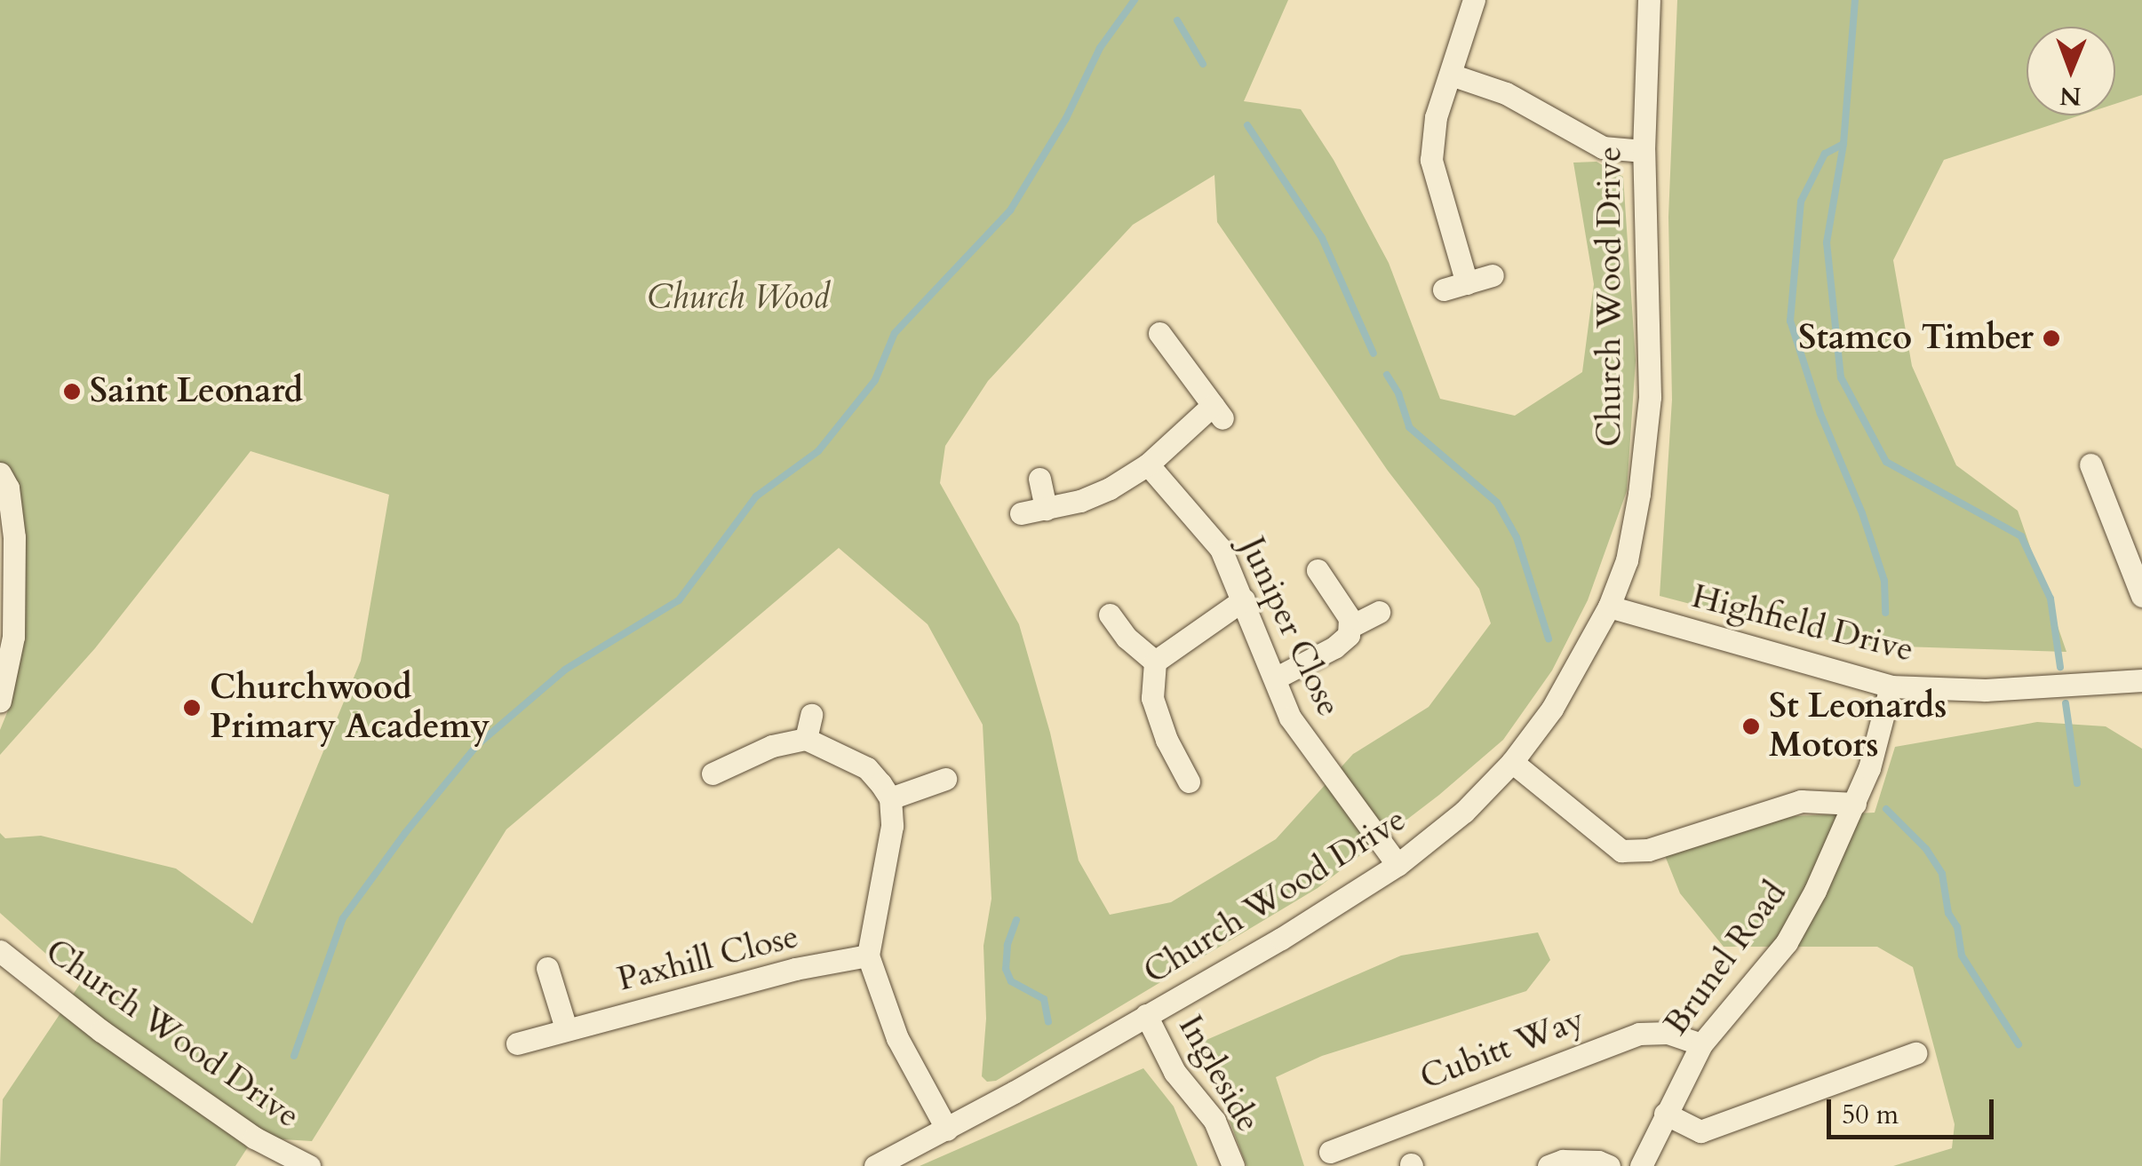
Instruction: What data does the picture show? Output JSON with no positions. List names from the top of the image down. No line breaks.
{"streets":{"street":["Church Wood Drive","Highfield Drive","Juniper Close","Paxhill Close","Brunel Road","Cubitt Way","Ingleside"]},"crossings":[["Church Wood Drive","Highfield Drive"],["Church Wood Drive","Juniper Close"],["Church Wood Drive","Ingleside"],["Highfield Drive","Brunel Road"],["Brunel Road","Cubitt Way"]],"parks":["Church Wood"],"places":["Stamco Timber","Saint Leonard","Churchwood Primary Academy","St Leonards Motors"],"scale_bar":"50 m","north":"bottom"}
